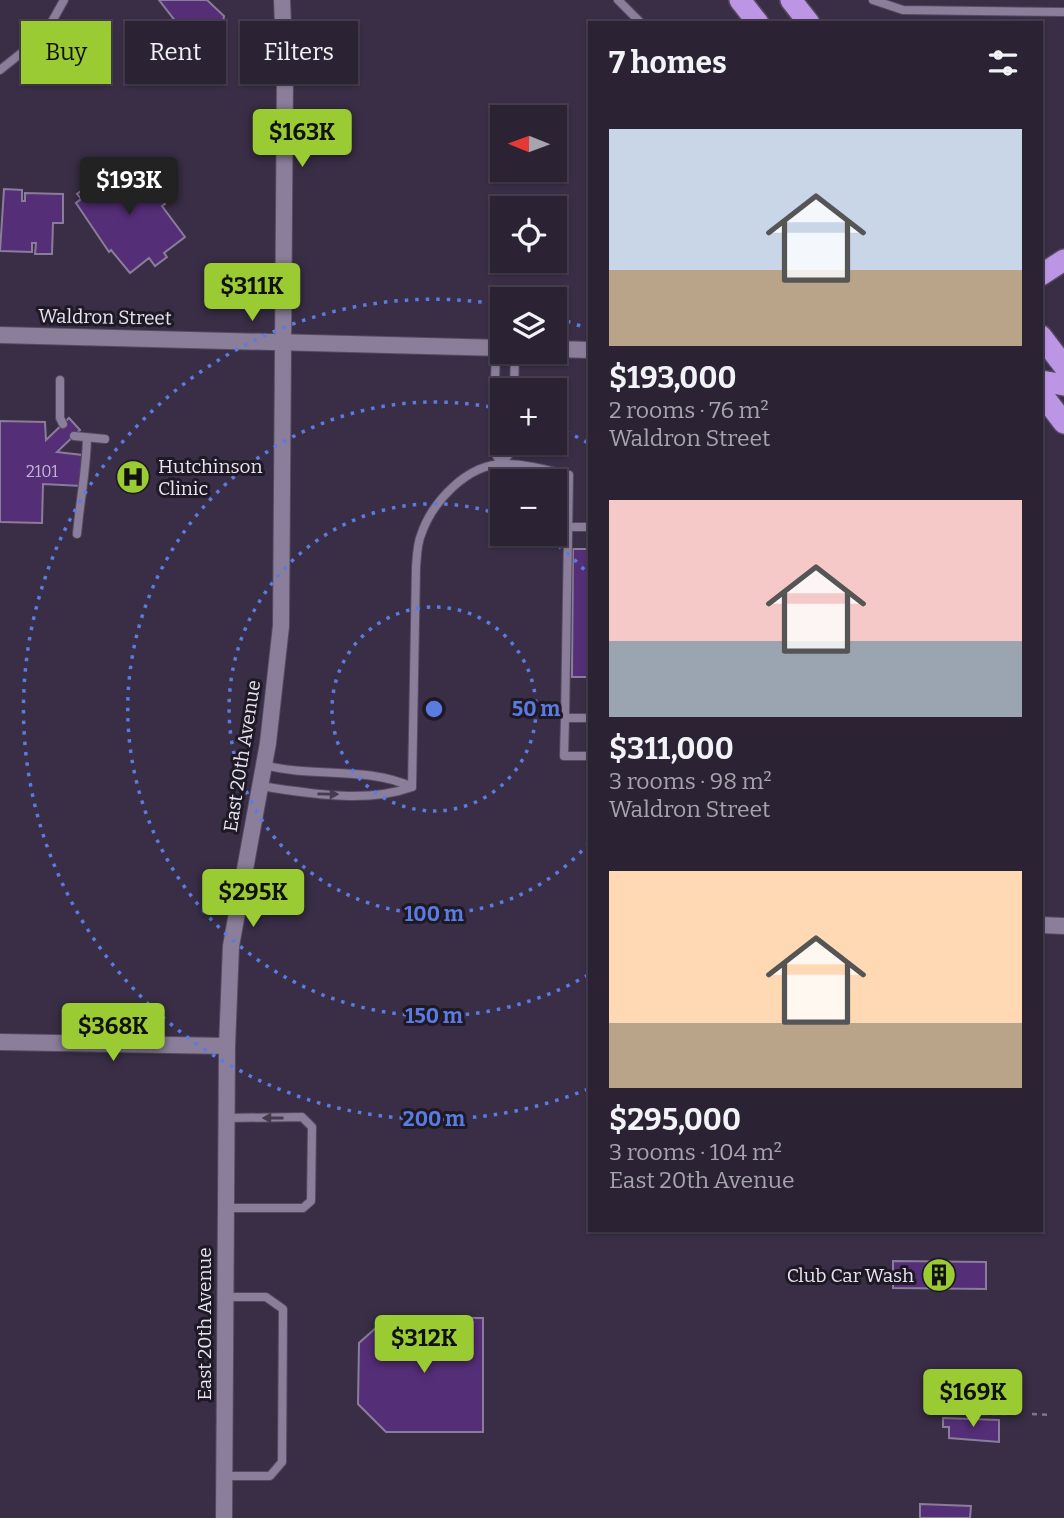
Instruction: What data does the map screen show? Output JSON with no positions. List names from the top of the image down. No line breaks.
{"streets":{"street":["Waldron Street","East 20th Avenue"]},"crossings":[["Waldron Street","East 20th Avenue"]],"places":{"hospital":["Hutchinson Clinic"],"building":["Club Car Wash"]},"house_numbers":["2101"],"north":"left","page":{"chip":["Buy","Rent","Filters"],"heading":"7 homes","map_buttons":["+","−"],"list":[{"name":"$193,000","note":"2 rooms · 76 m² · Waldron Street"},{"name":"$311,000","note":"3 rooms · 98 m² · Waldron Street"},{"name":"$295,000","note":"3 rooms · 104 m² · East 20th Avenue"}],"price":["$163K","$193K","$311K","$295K","$368K","$312K","$169K"]},"rings":["50 m","100 m","150 m","200 m"]}
